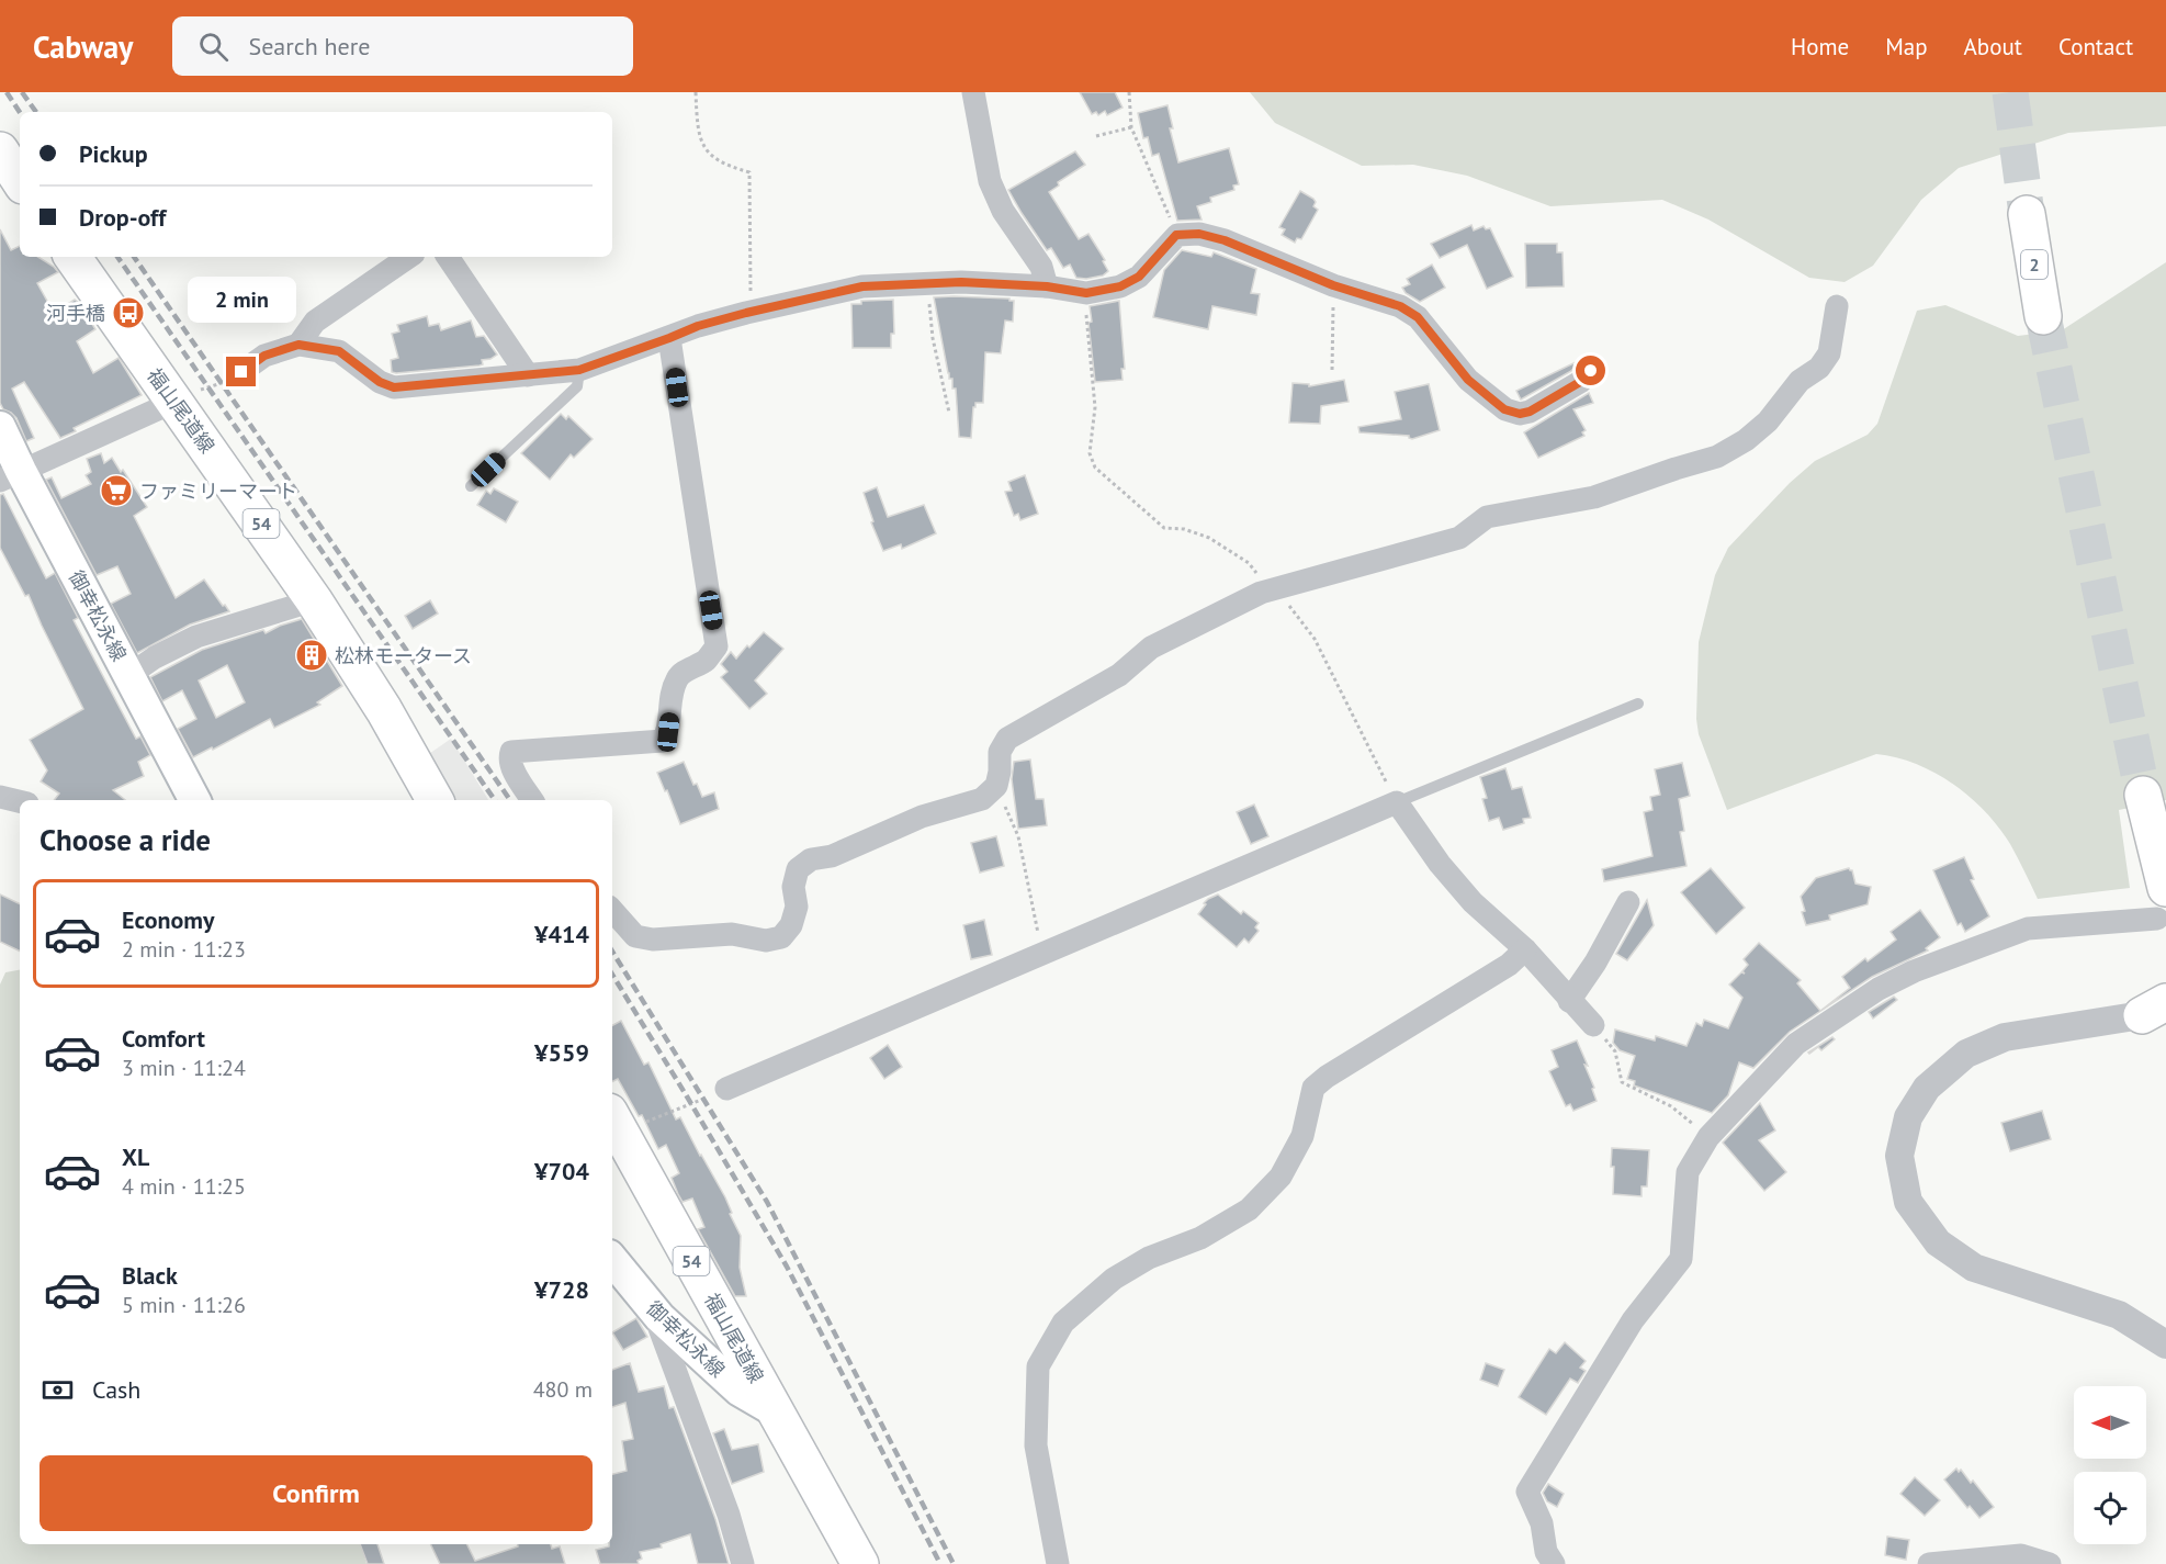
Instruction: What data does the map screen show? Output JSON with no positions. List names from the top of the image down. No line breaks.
{"streets":{"main road":["2","福山尾道線","54","御幸松永線"]},"crossings":[["福山尾道線","御幸松永線"]],"places":{"bus stop":["河手橋"],"supermarket":["ファミリーマート"],"building":["松林モータース"]},"north":"left","page":{"header":"Cabway","search":"Search here","nav":["Home","Map","About","Contact"],"banner":["Pickup","Drop-off"],"bubble":"2 min","heading":"Choose a ride","list":[{"name":"Economy","note":"2 min · 11:23","value":"¥414"},{"name":"Comfort","note":"3 min · 11:24","value":"¥559"},{"name":"XL","note":"4 min · 11:25","value":"¥704"},{"name":"Black","note":"5 min · 11:26","value":"¥728"}],"pay":["Cash","480 m"],"buttons":"Confirm"}}
